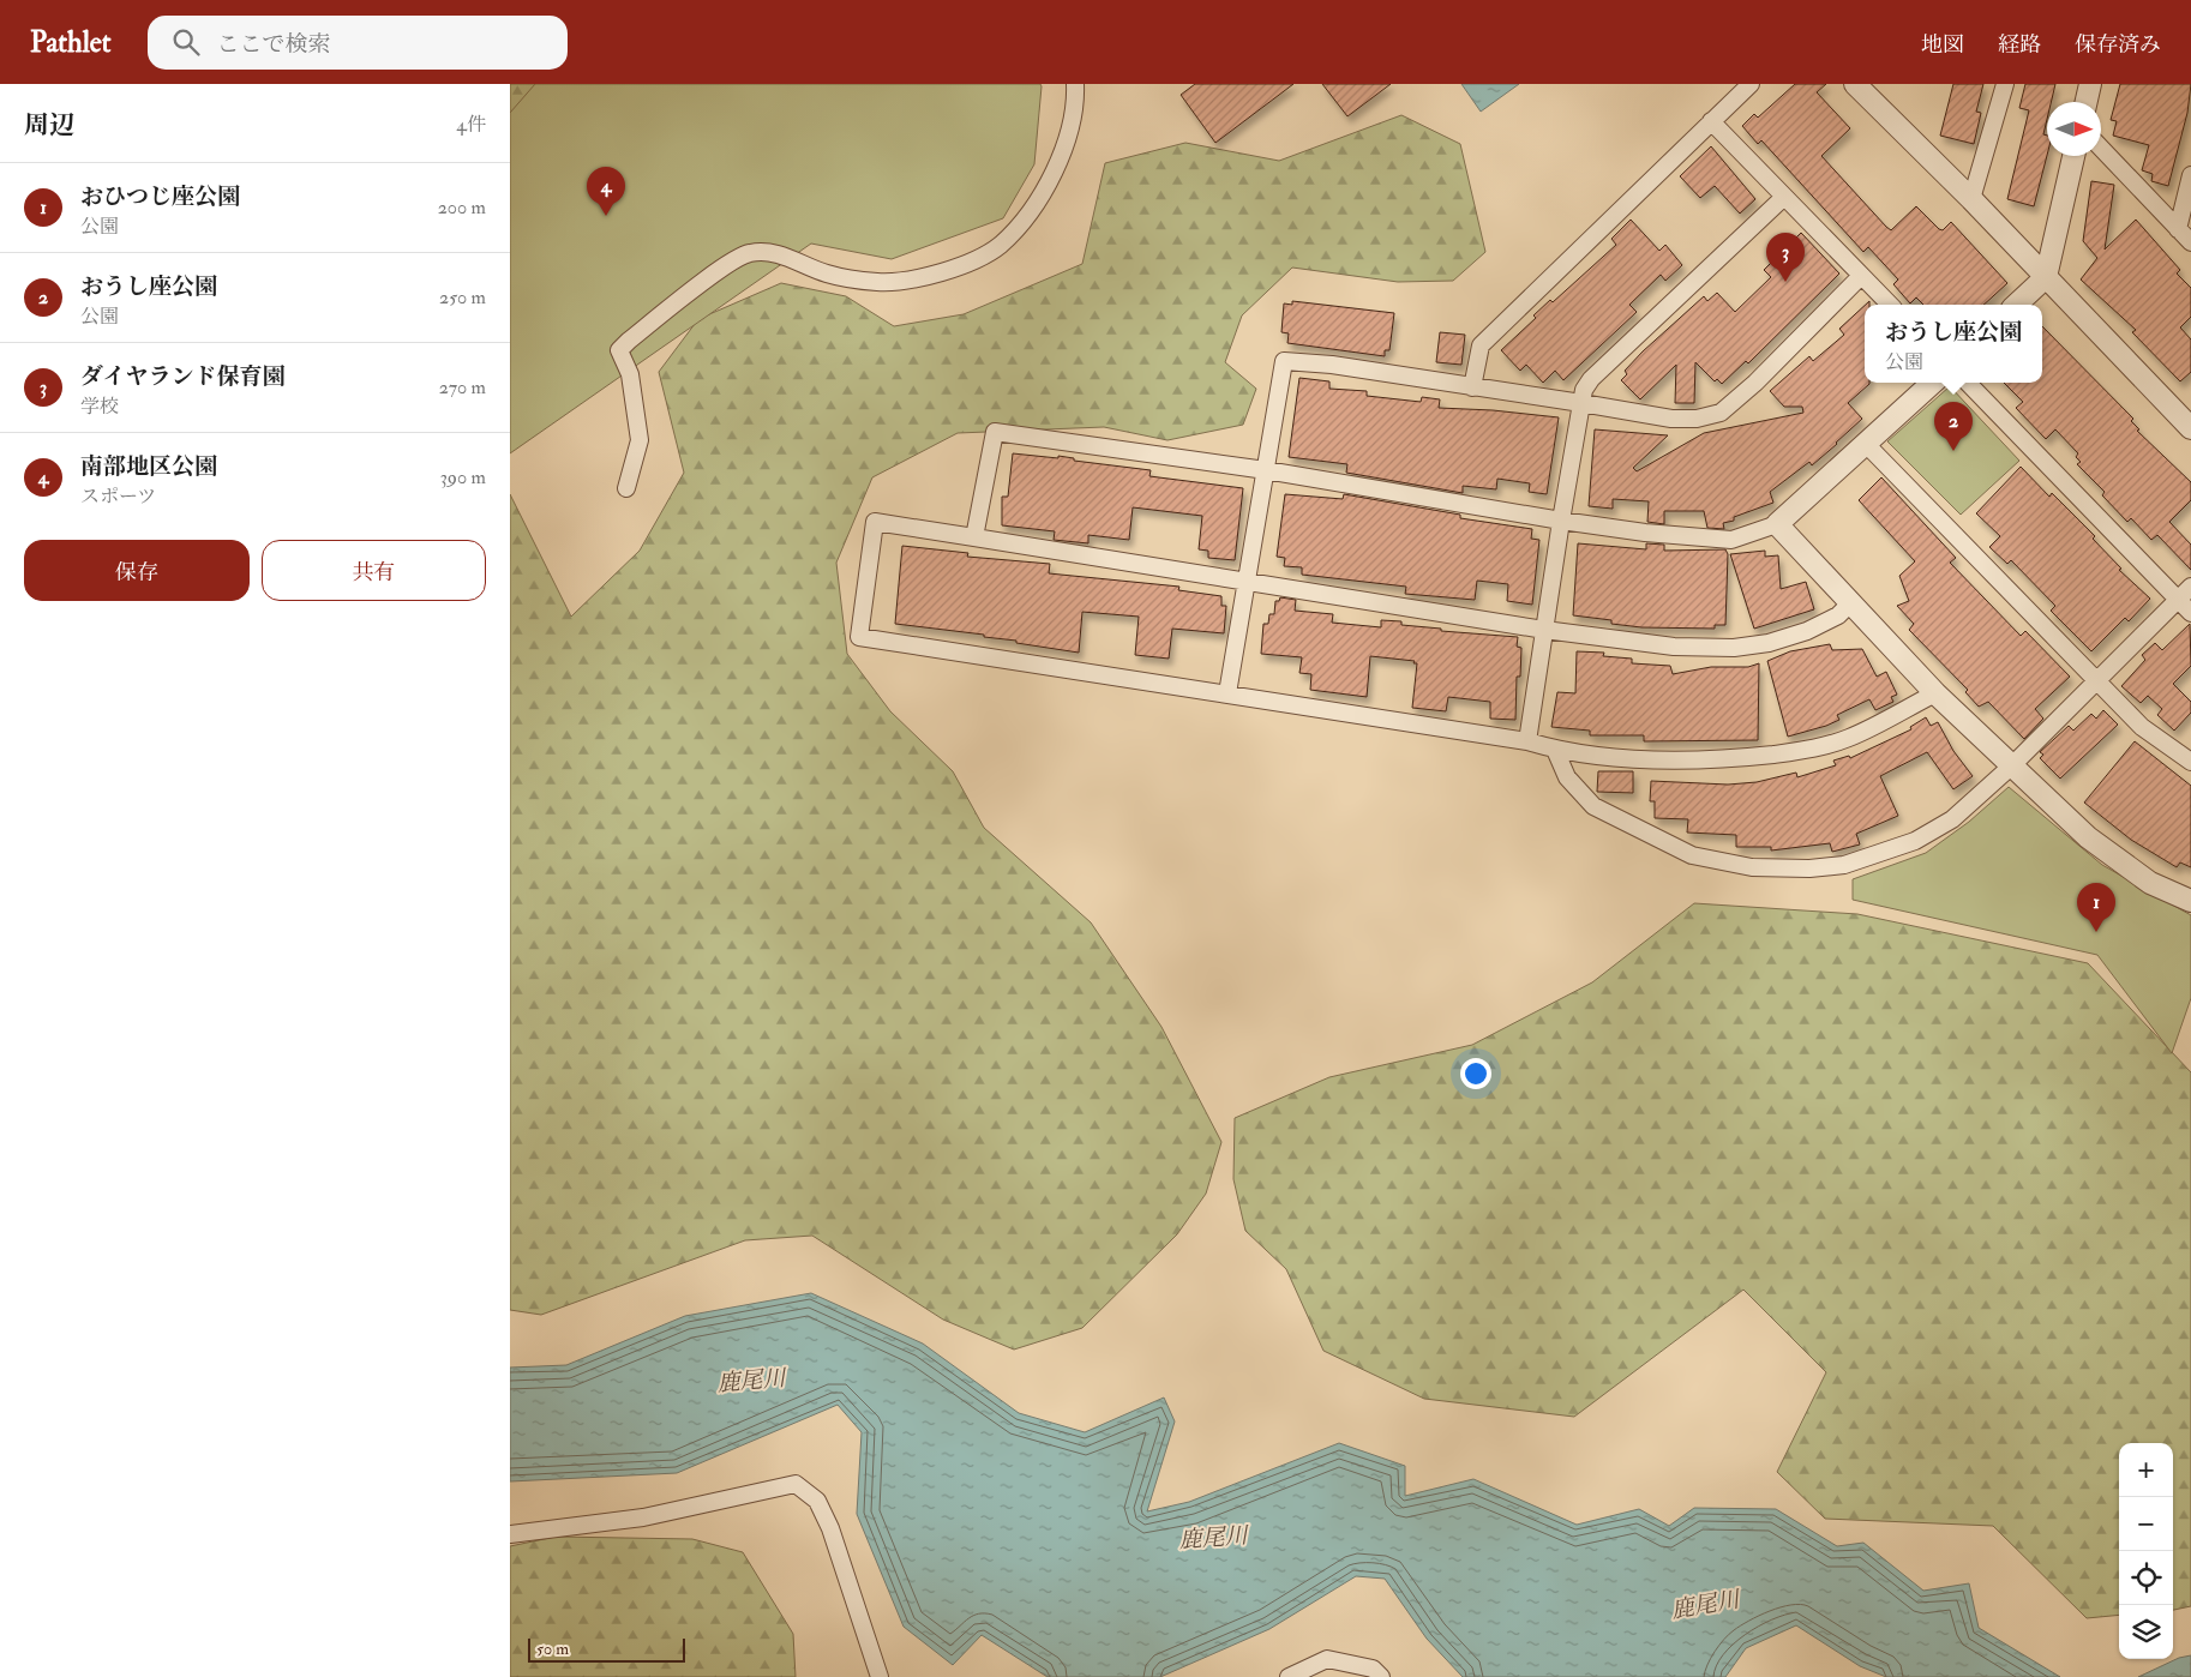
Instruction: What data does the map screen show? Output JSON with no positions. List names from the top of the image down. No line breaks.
{"water":["鹿尾川"],"scale_bar":"50 m","north":"right","page":{"header":"Pathlet","search":"ここで検索","nav":["地図","経路","保存済み"],"heading":["周辺","4件"],"list":[{"mark":"1","name":"おひつじ座公園","note":"公園","value":"200 m"},{"mark":"2","name":"おうし座公園","note":"公園","value":"250 m"},{"mark":"3","name":"ダイヤランド保育園","note":"学校","value":"270 m"},{"mark":"4","name":"南部地区公園","note":"スポーツ","value":"390 m"}],"pins":["4","3","2","1"],"popup":["おうし座公園","公園"],"buttons":["保存","共有"],"map_buttons":["+","−"],"scale":"50 m"}}
